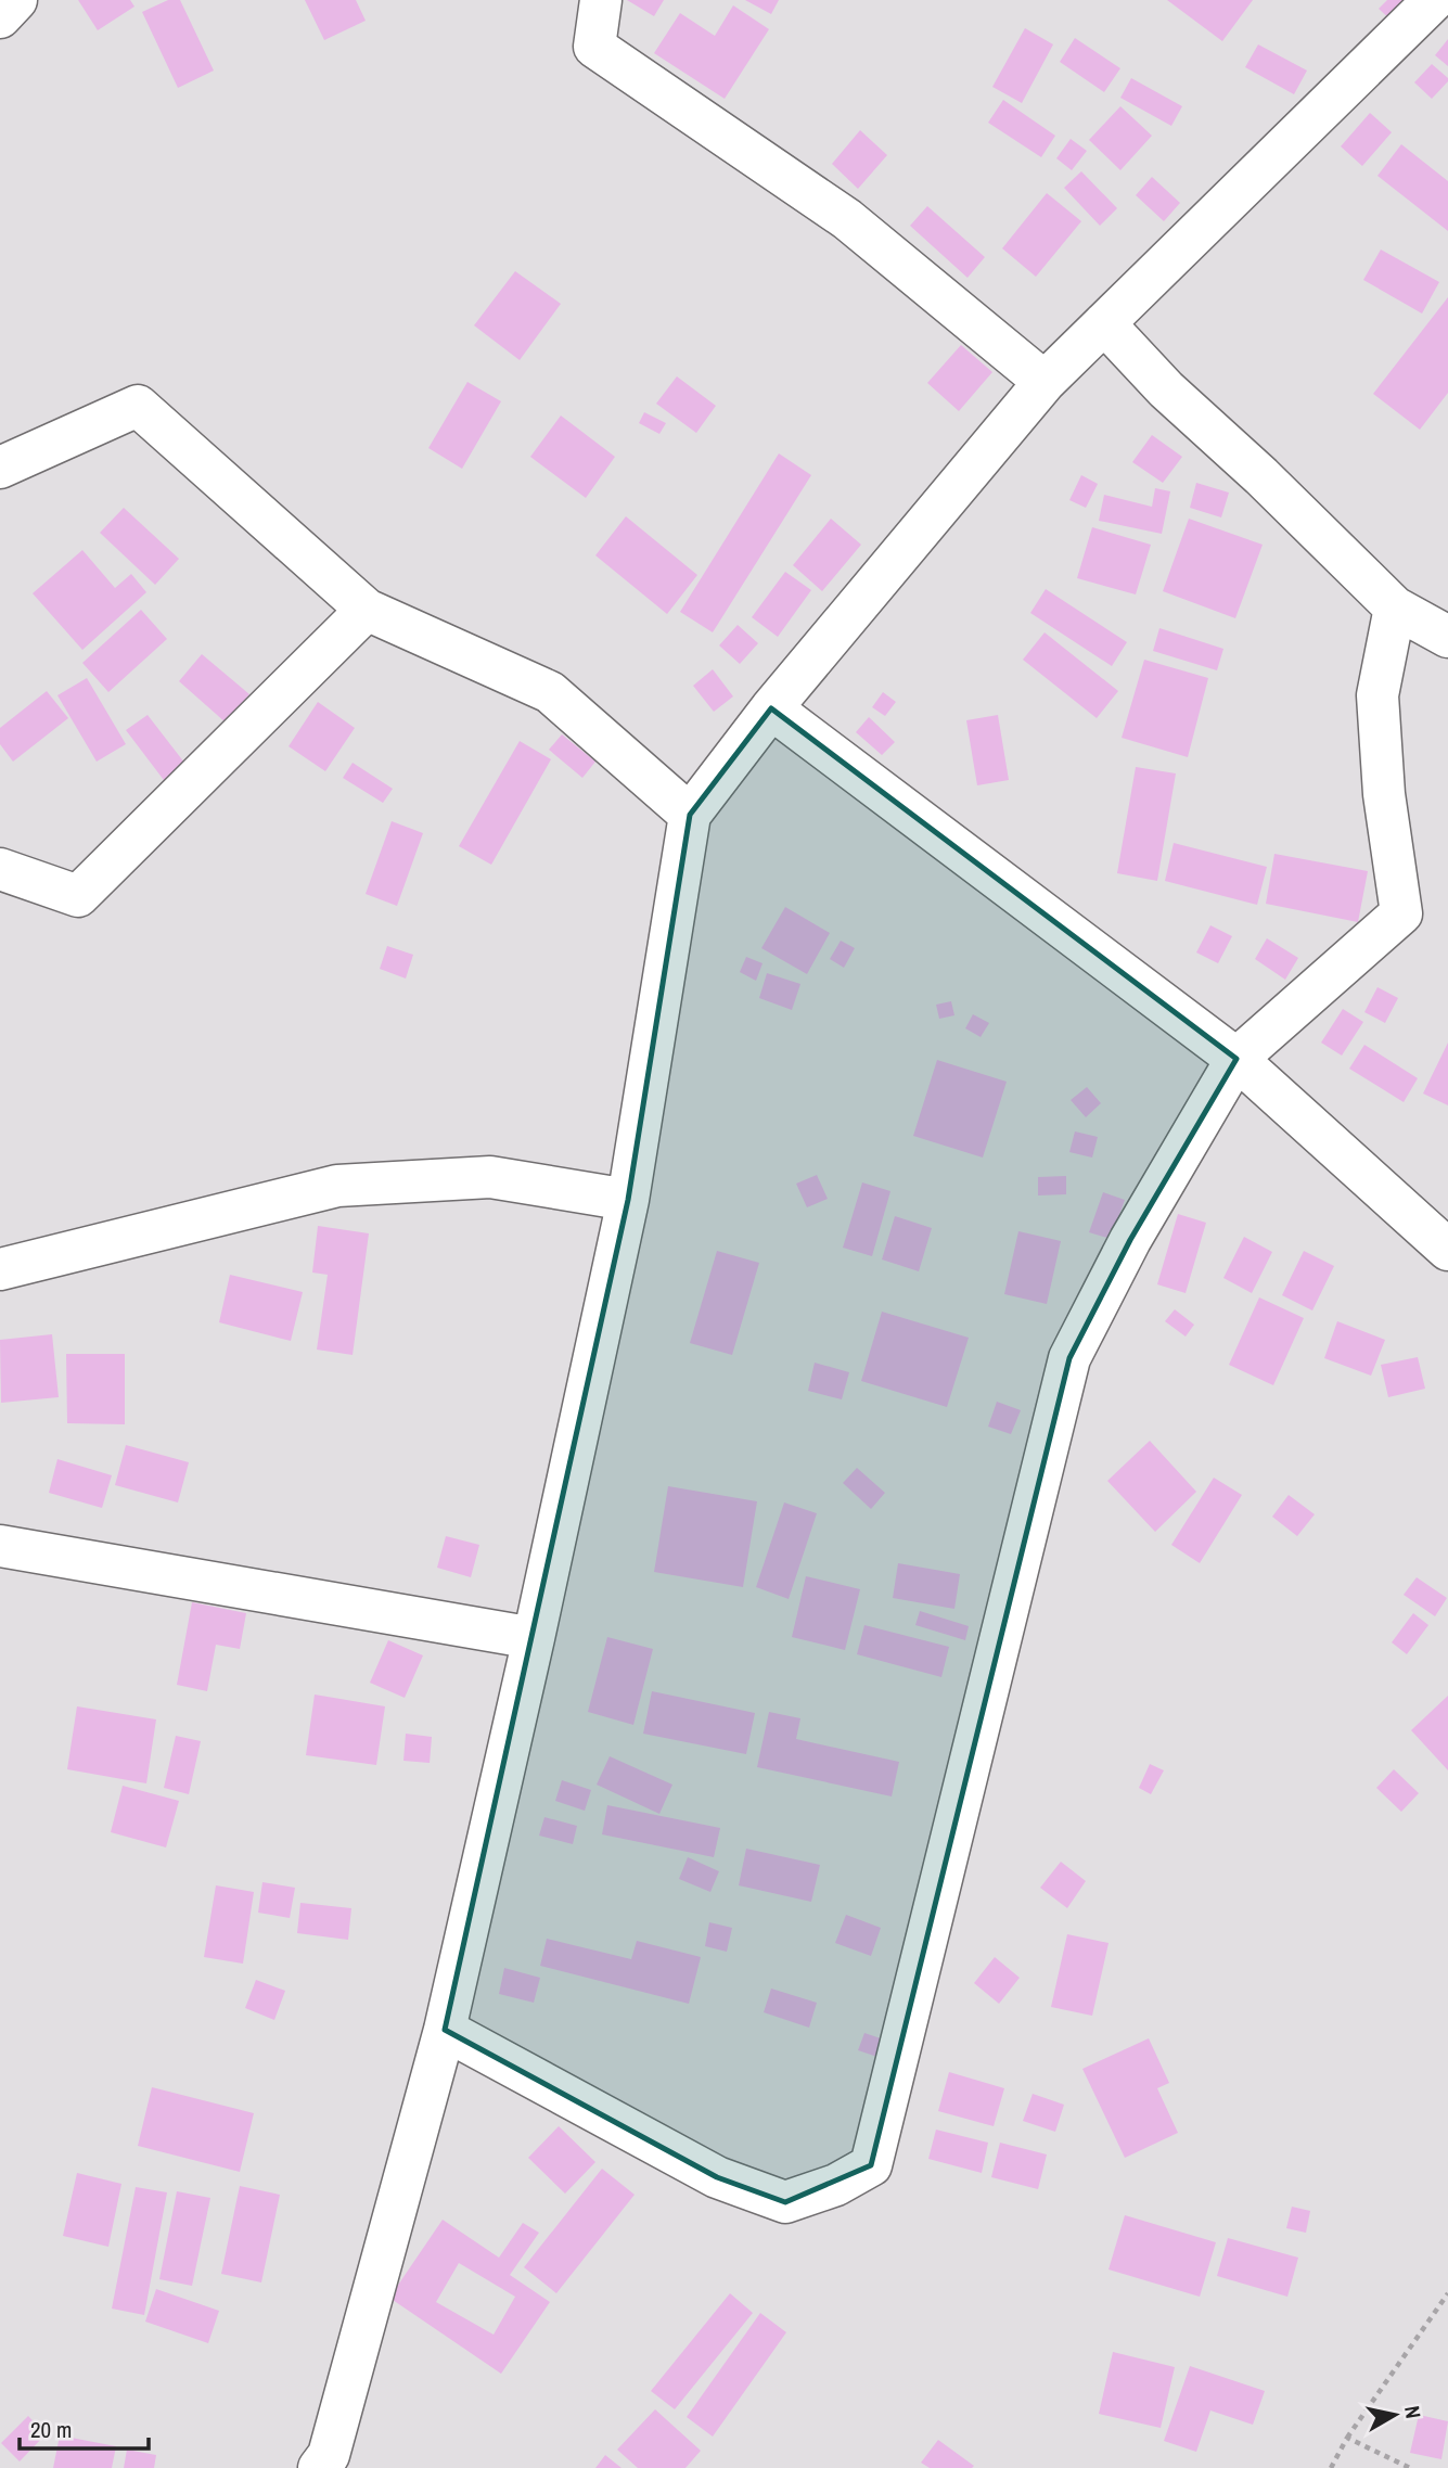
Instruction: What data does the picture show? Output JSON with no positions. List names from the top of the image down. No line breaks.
{"scale_bar":"20 m","north":"right"}
